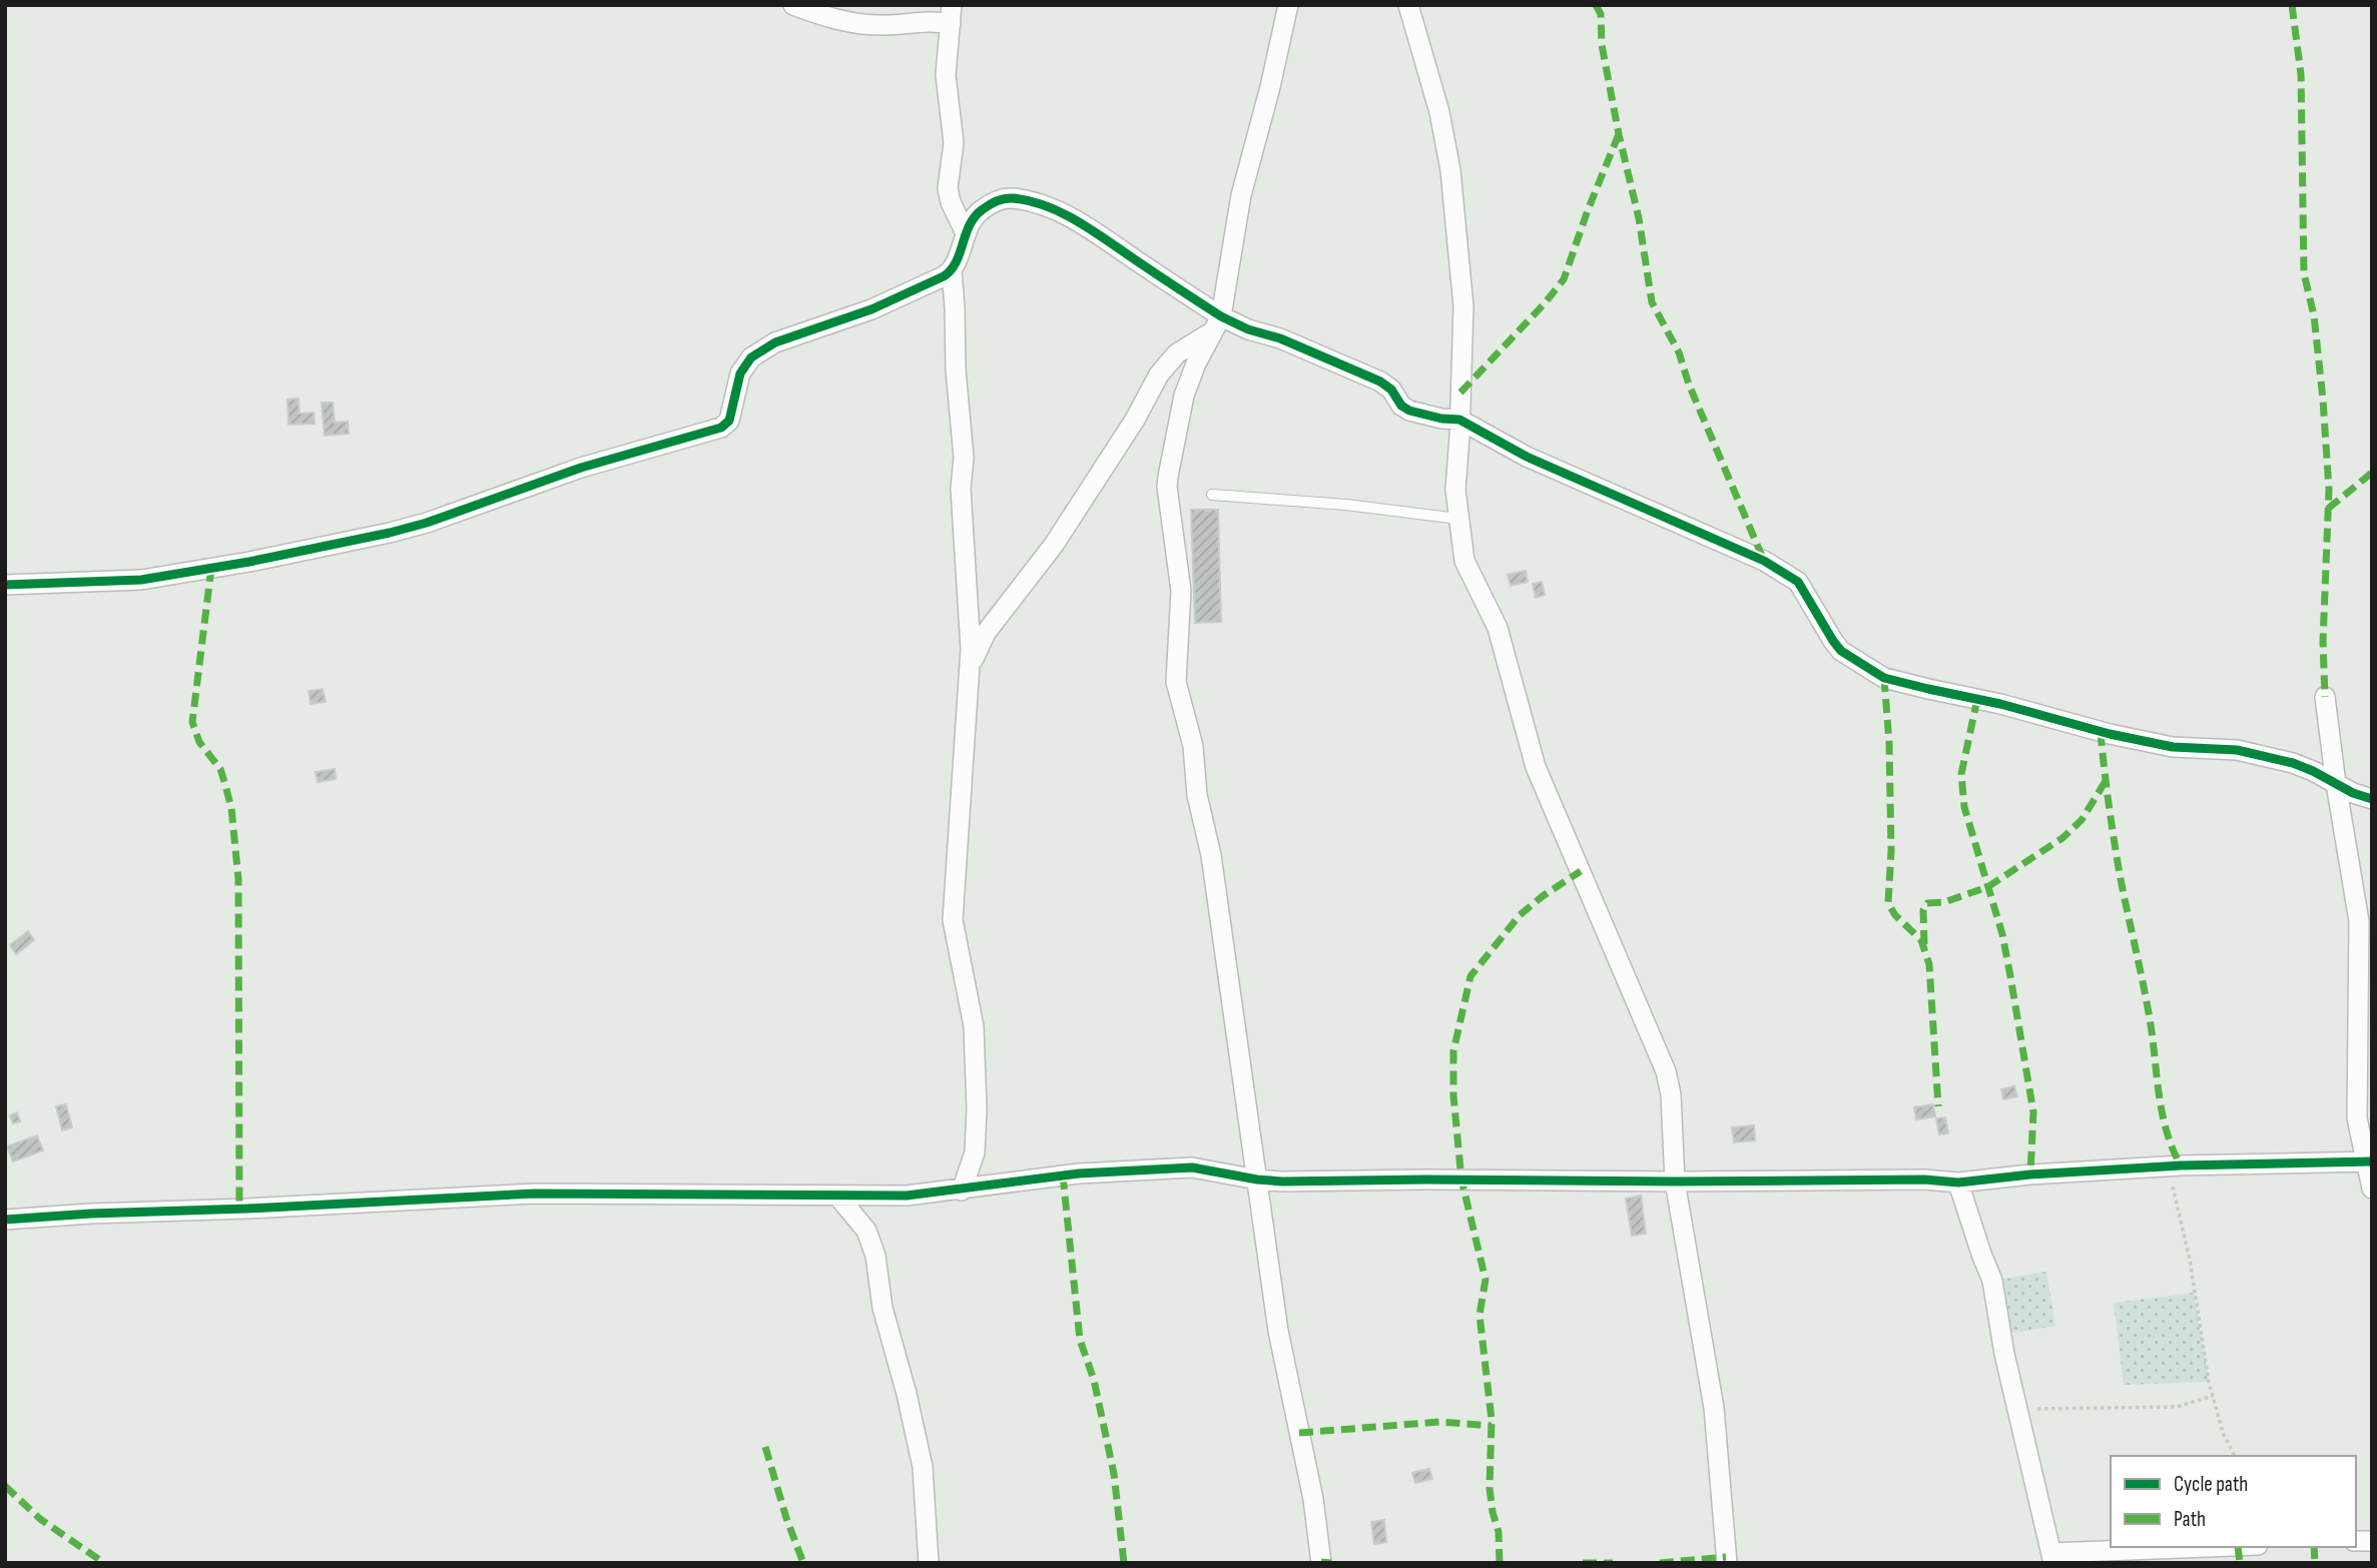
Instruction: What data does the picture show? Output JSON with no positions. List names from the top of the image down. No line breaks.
{"legend":["Cycle path","Path"]}
